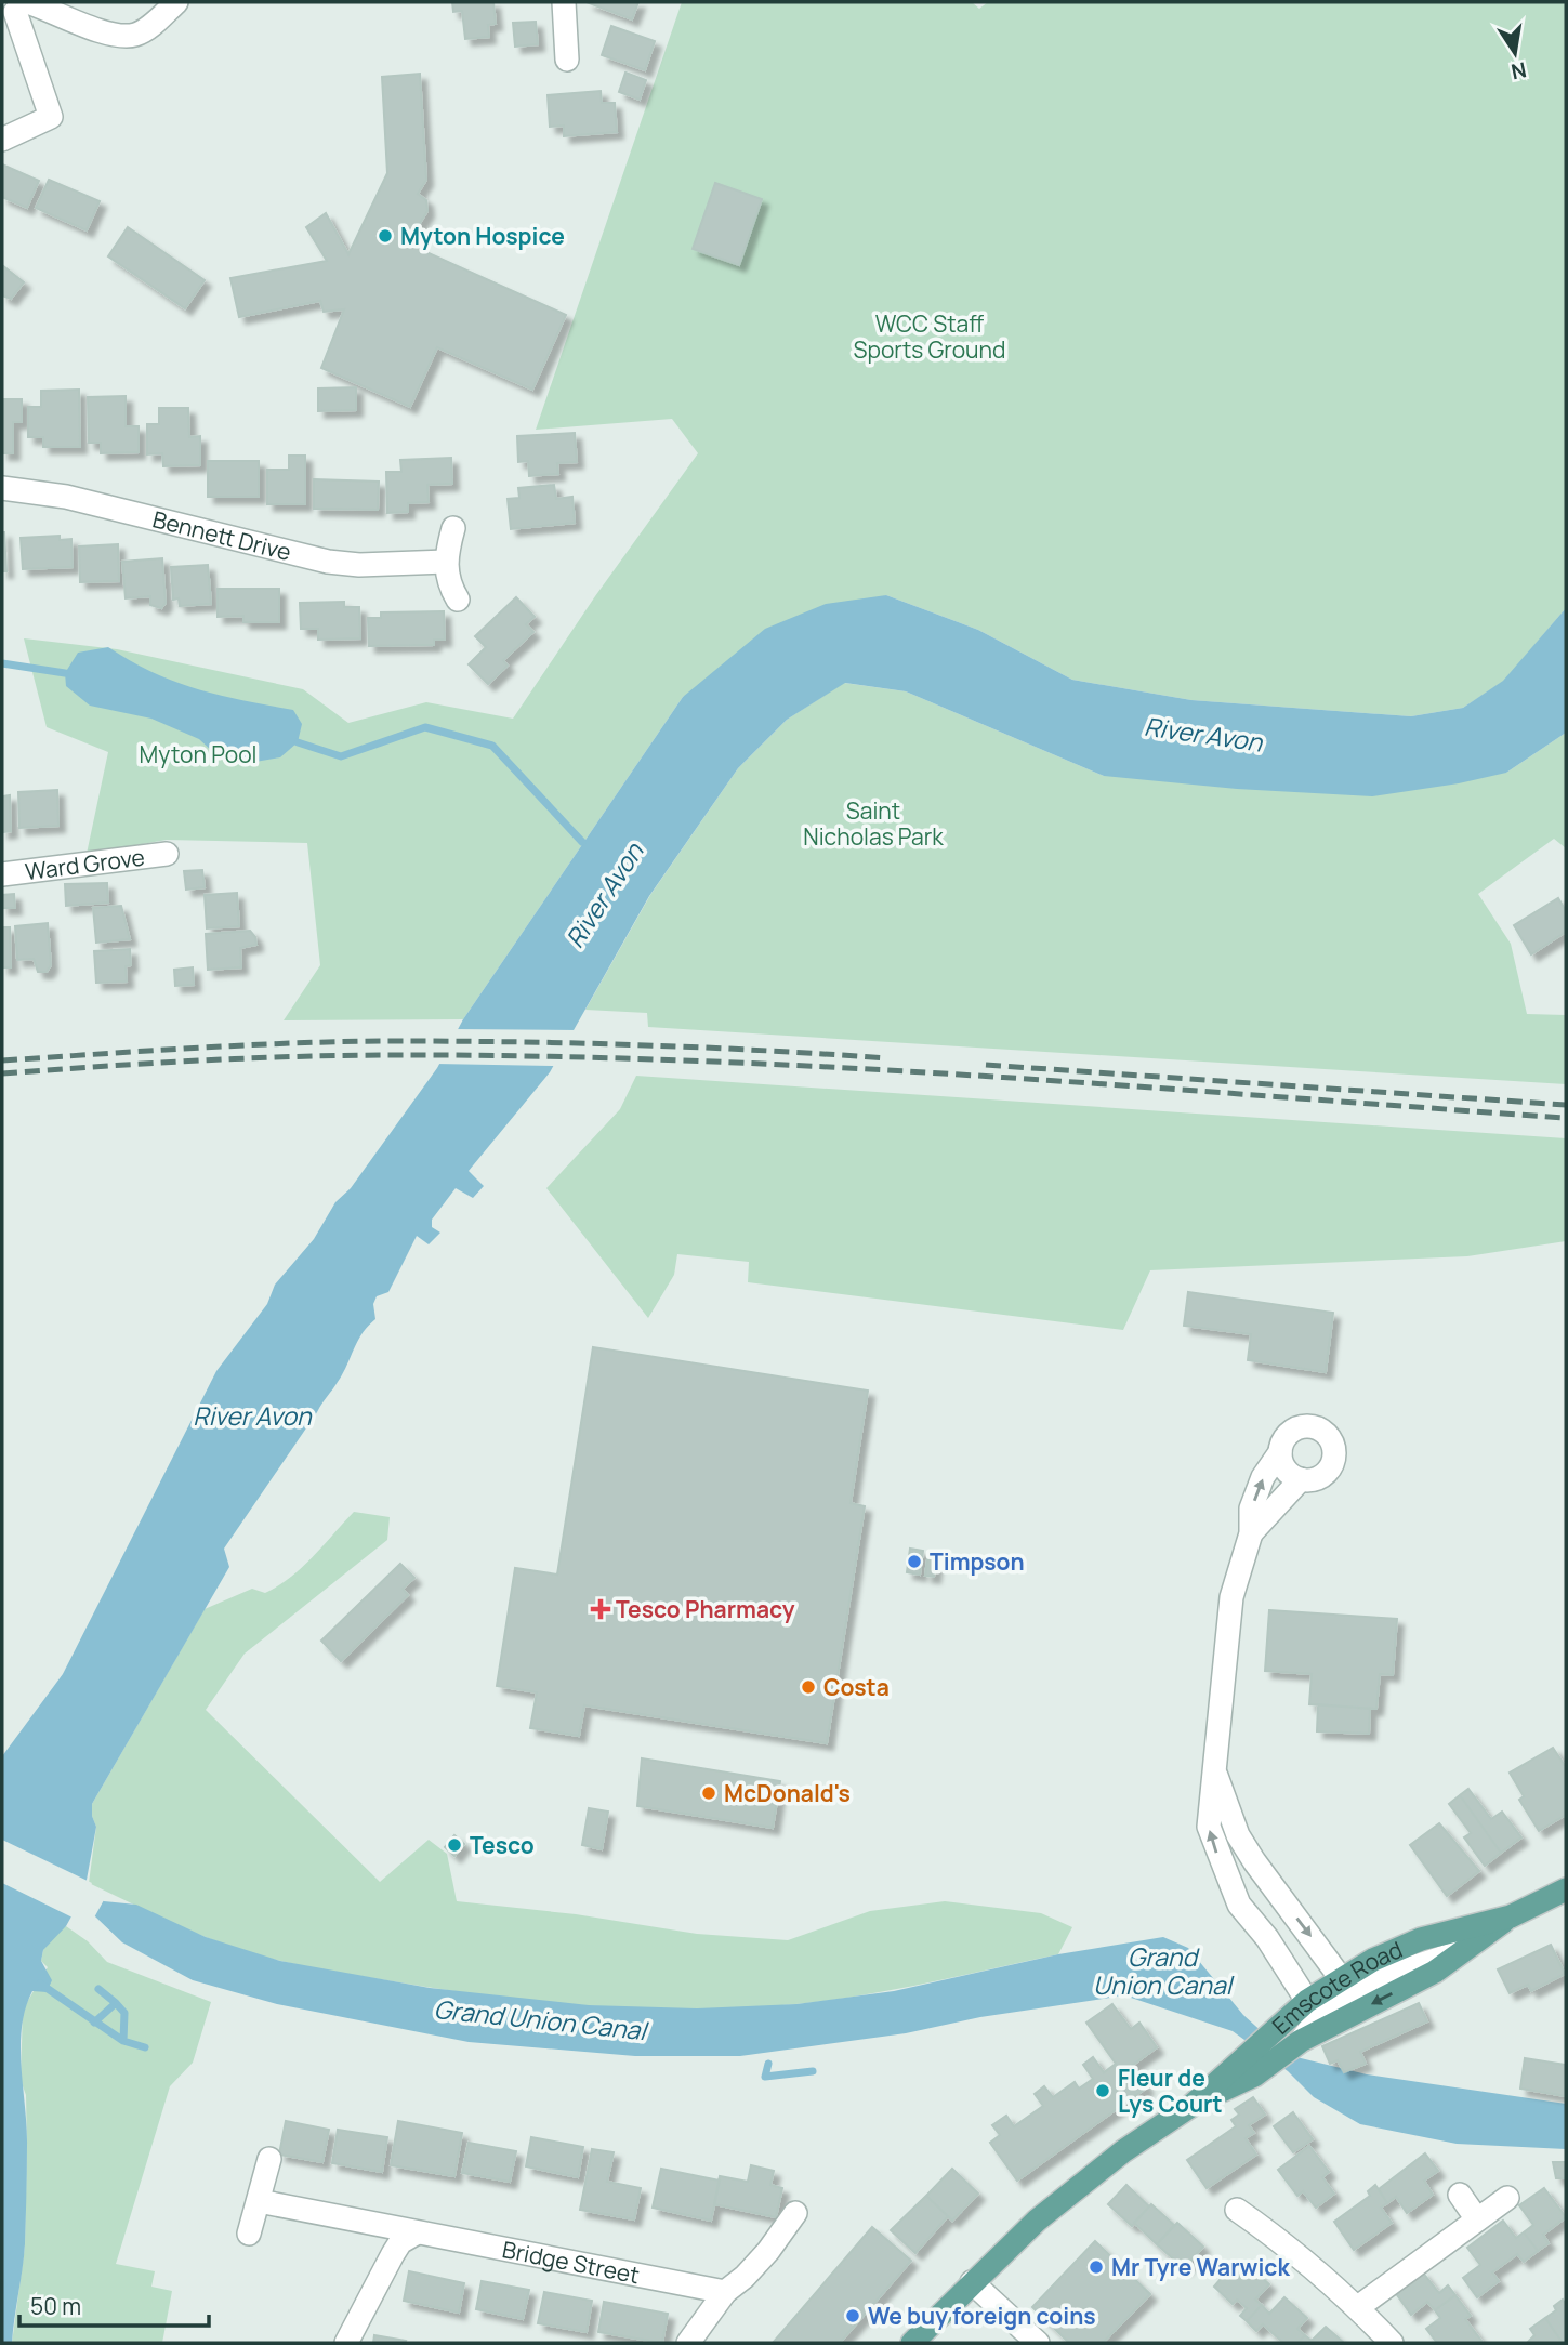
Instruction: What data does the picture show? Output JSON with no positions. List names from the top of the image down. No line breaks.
{"streets":{"main road":["Emscote Road"],"street":["Bennett Drive","Ward Grove","Bridge Street"]},"water":["River Avon","Grand Union Canal"],"parks":["WCC Staff Sports Ground","Myton Pool","Saint Nicholas Park"],"places":{"other":["Myton Hospice","Timpson","Costa","McDonald's","Tesco","Fleur de Lys Court","Mr Tyre Warwick","We buy foreign coins"],"health":["Tesco Pharmacy"]},"scale_bar":"50 m","north":"bottom"}
